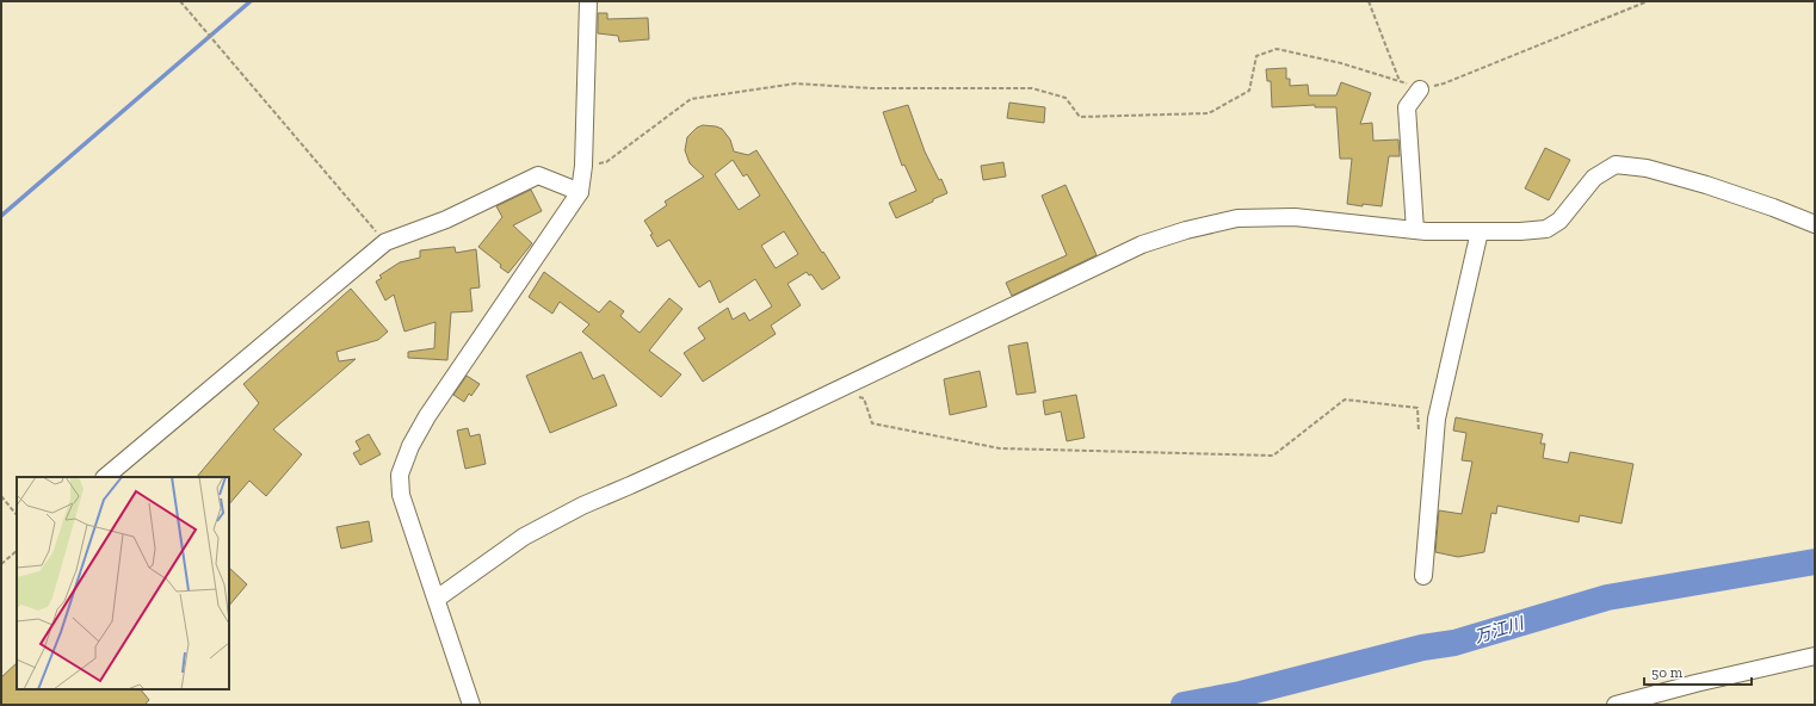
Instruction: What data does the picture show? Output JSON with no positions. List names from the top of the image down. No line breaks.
{"water":["万江川"],"scale_bar":"50 m"}
